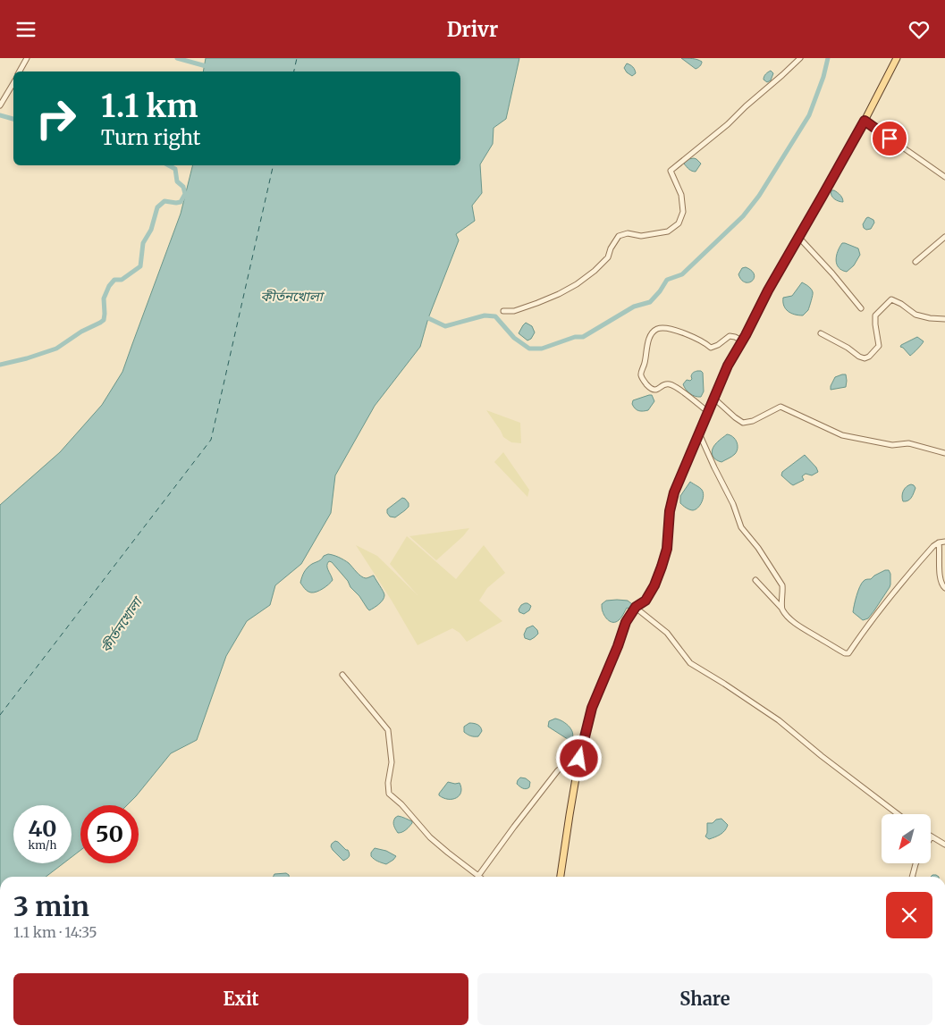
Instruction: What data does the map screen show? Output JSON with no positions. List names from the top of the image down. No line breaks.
{"water":["কীর্তনখোলা"],"north":"bottom left","page":{"header":"Drivr","turn":["1.1 km","Turn right"],"speed":"40 km/h","limit":"50","heading":["3 min","1.1 km · 14:35"],"buttons":["Exit","Share"]}}
